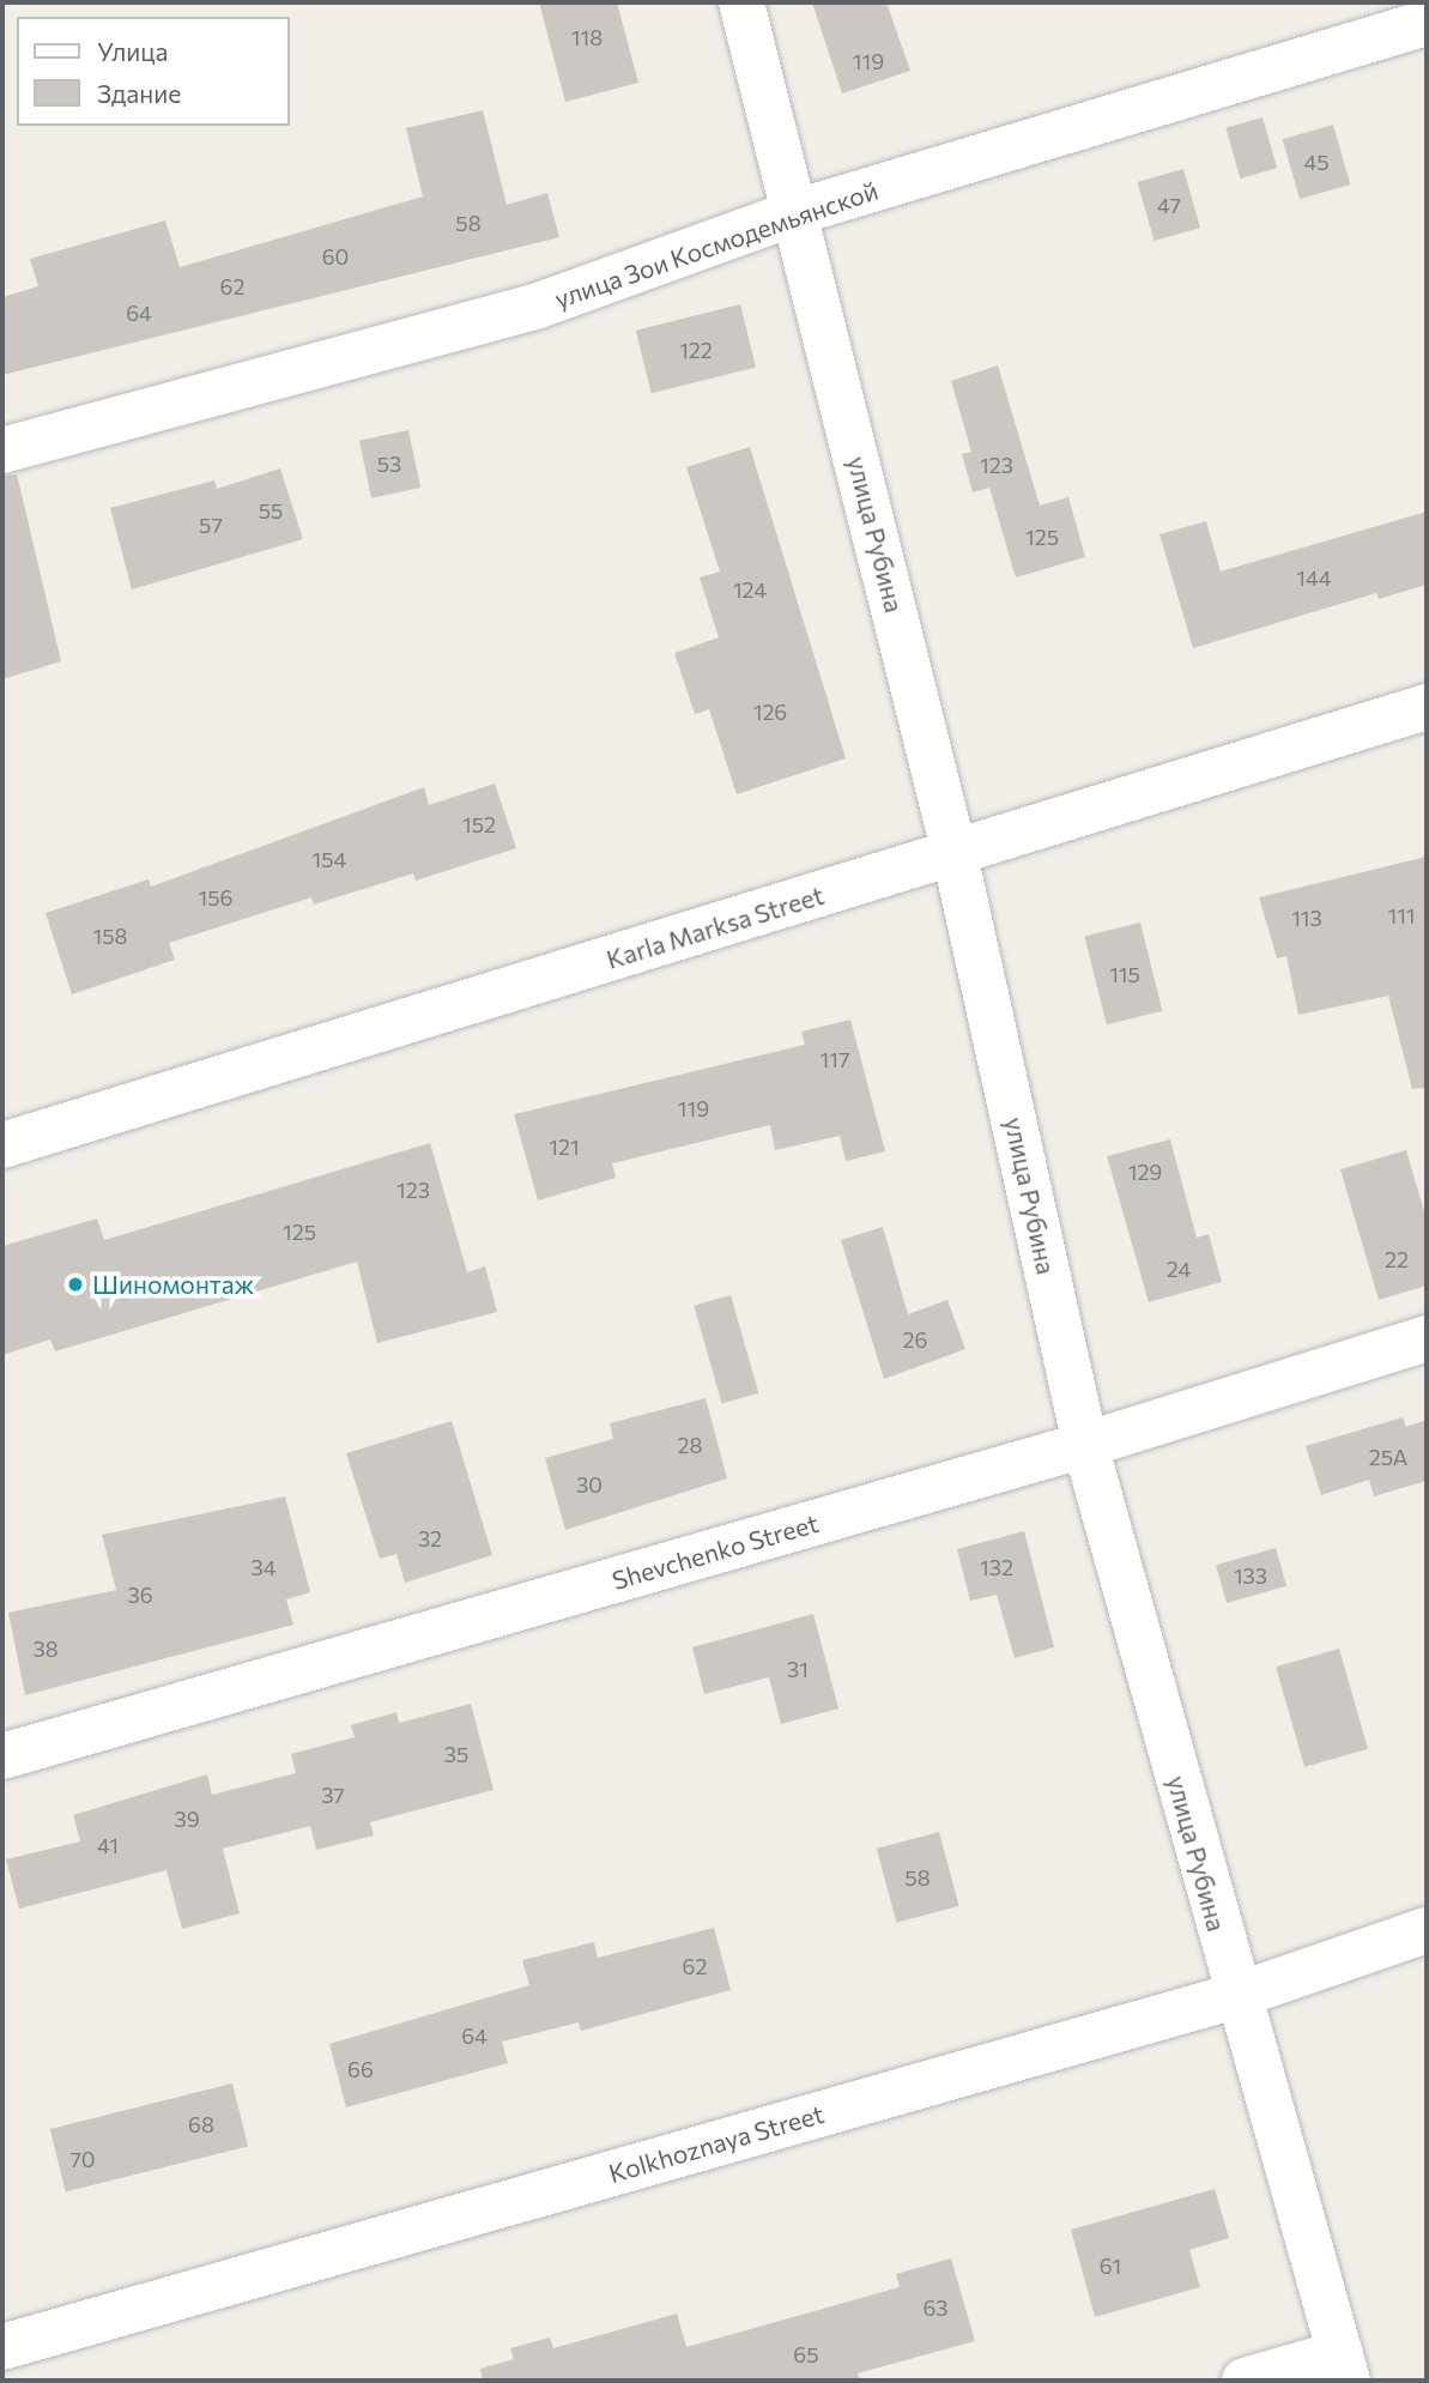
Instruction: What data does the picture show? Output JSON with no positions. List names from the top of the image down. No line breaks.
{"streets":{"street":["улица Зои Космодемьянской","улица Рубина","Karla Marksa Street","Shevchenko Street","Kolkhoznaya Street"]},"crossings":[["улица Зои Космодемьянской","улица Рубина"],["улица Рубина","Karla Marksa Street"],["улица Рубина","Shevchenko Street"],["улица Рубина","Kolkhoznaya Street"]],"places":["Шиномонтаж"],"house_numbers":["118","119","45","47","58","60","62","64","122","53","123","55","57","125","144","124","126","152","154","156","111","113","158","115","117","119","121","129","123","125","22","24","26","28","25А","30","32","34","132","133","36","38","31","35","37","39","41","58","62","64","66","68","70","61","63","65"],"legend":["Улица","Здание"]}
